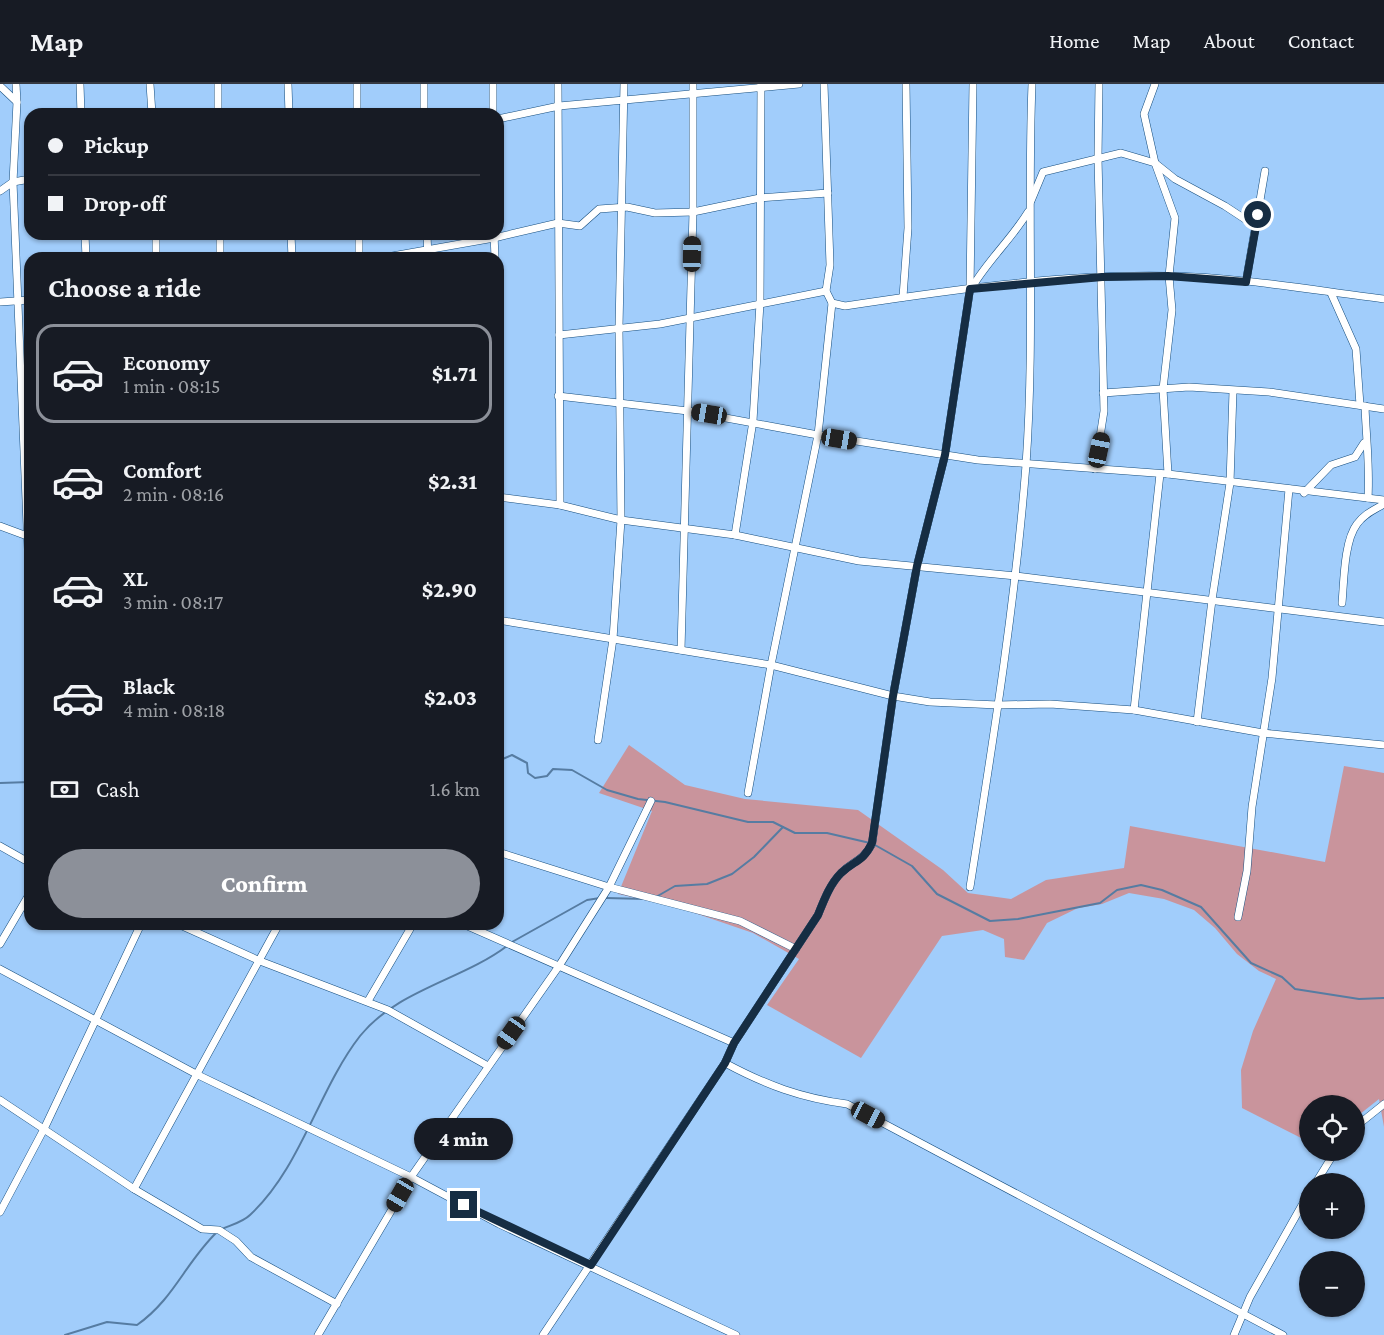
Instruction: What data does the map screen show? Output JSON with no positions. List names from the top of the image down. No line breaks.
{"page":{"header":"Map","nav":["Home","Map","About","Contact"],"banner":["Pickup","Drop-off"],"heading":"Choose a ride","list":[{"name":"Economy","note":"1 min · 08:15","value":"$1.71"},{"name":"Comfort","note":"2 min · 08:16","value":"$2.31"},{"name":"XL","note":"3 min · 08:17","value":"$2.90"},{"name":"Black","note":"4 min · 08:18","value":"$2.03"}],"pay":["Cash","1.6 km"],"buttons":"Confirm","map_buttons":["+","−"],"bubble":"4 min"}}
